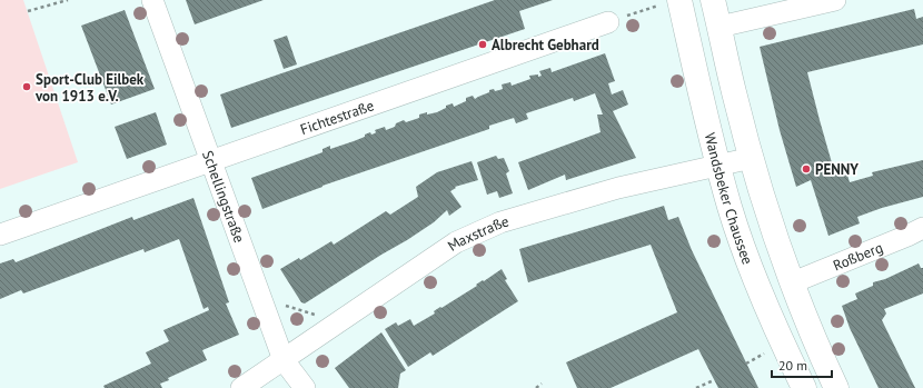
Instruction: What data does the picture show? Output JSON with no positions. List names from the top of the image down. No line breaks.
{"streets":{"main road":["Wandsbeker Chaussee"],"street":["Fichtestraße","Schellingstraße","Maxstraße","Roßberg"]},"crossings":[["Fichtestraße","Schellingstraße"],["Schellingstraße","Maxstraße"],["Wandsbeker Chaussee","Maxstraße"]],"places":["Albrecht Gebhard","Sport-Club Eilbek von 1913 e.V.","PENNY"],"scale_bar":"20 m"}
